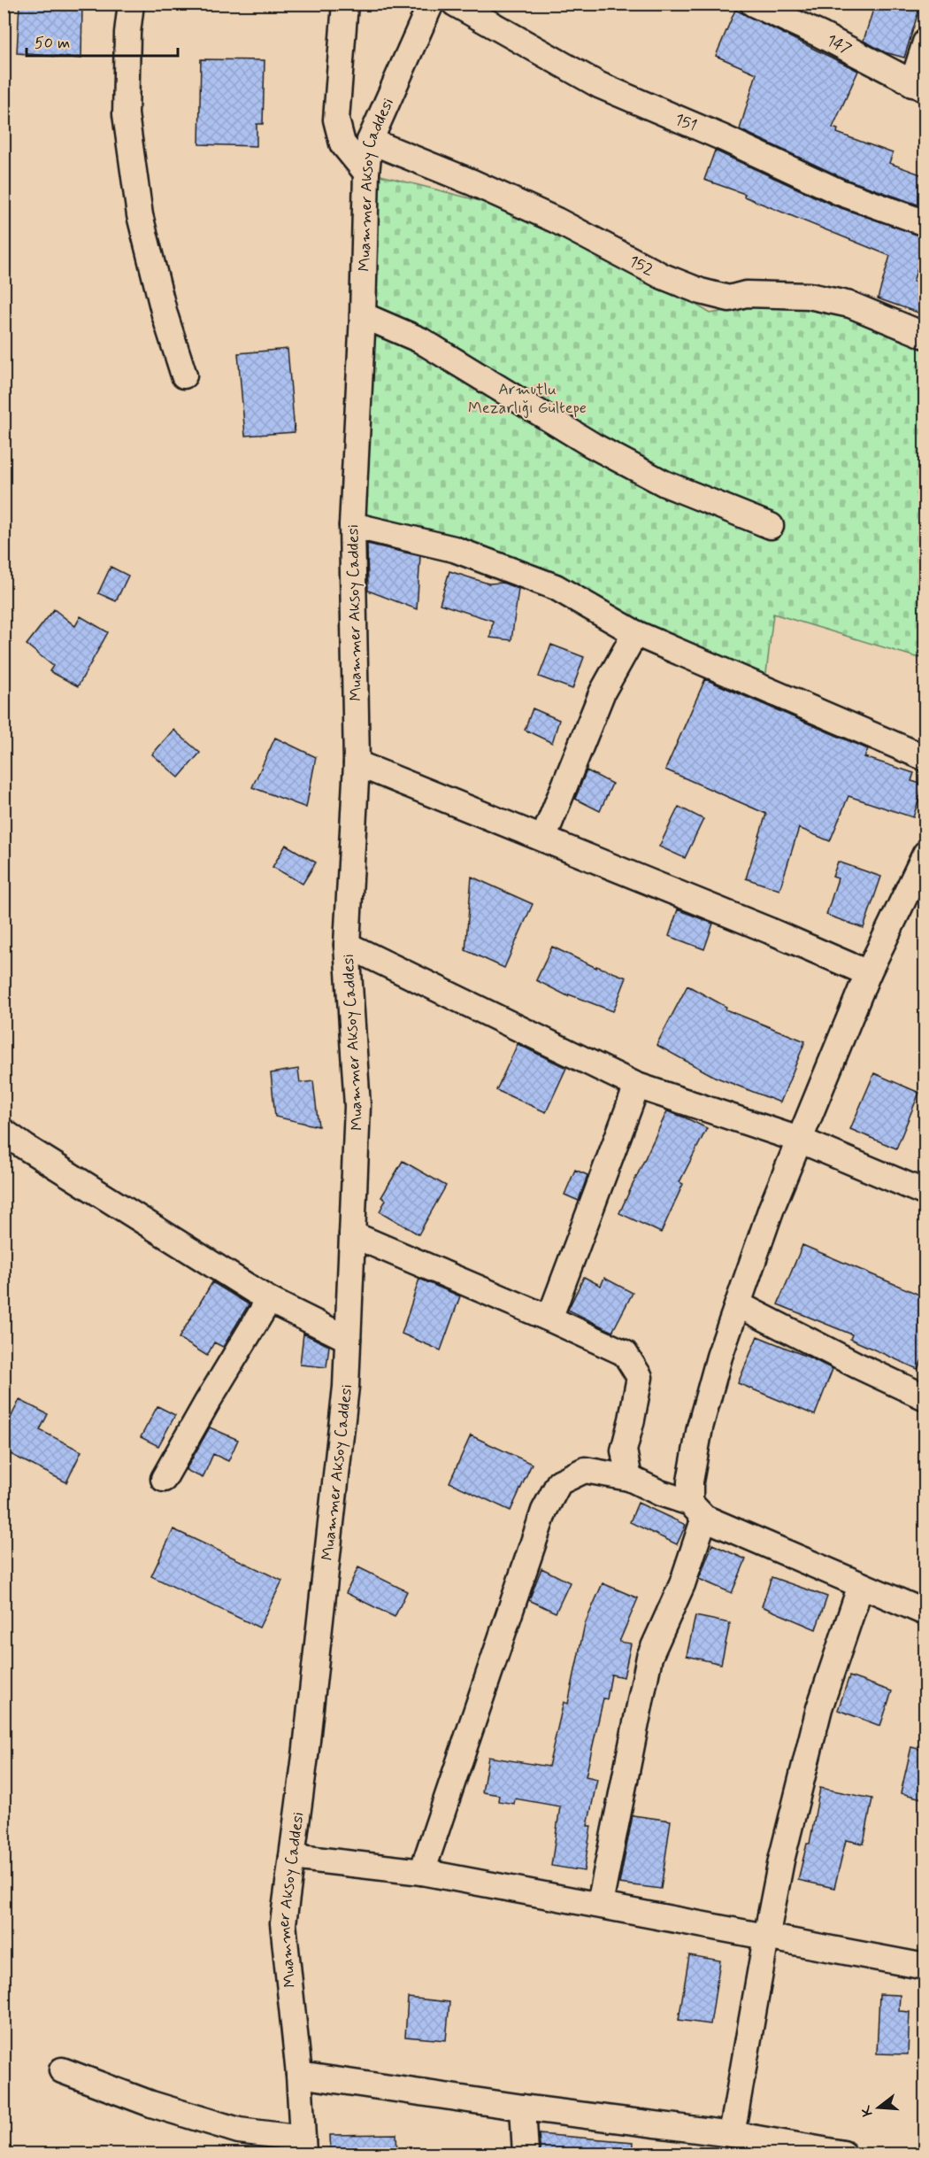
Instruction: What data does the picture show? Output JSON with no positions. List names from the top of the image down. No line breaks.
{"streets":{"street":["147","151","Muammer Aksoy Caddesi","152"]},"crossings":[["Muammer Aksoy Caddesi","152"]],"parks":["Armutlu Mezarlığı Gültepe"],"scale_bar":"50 m","north":"left"}
